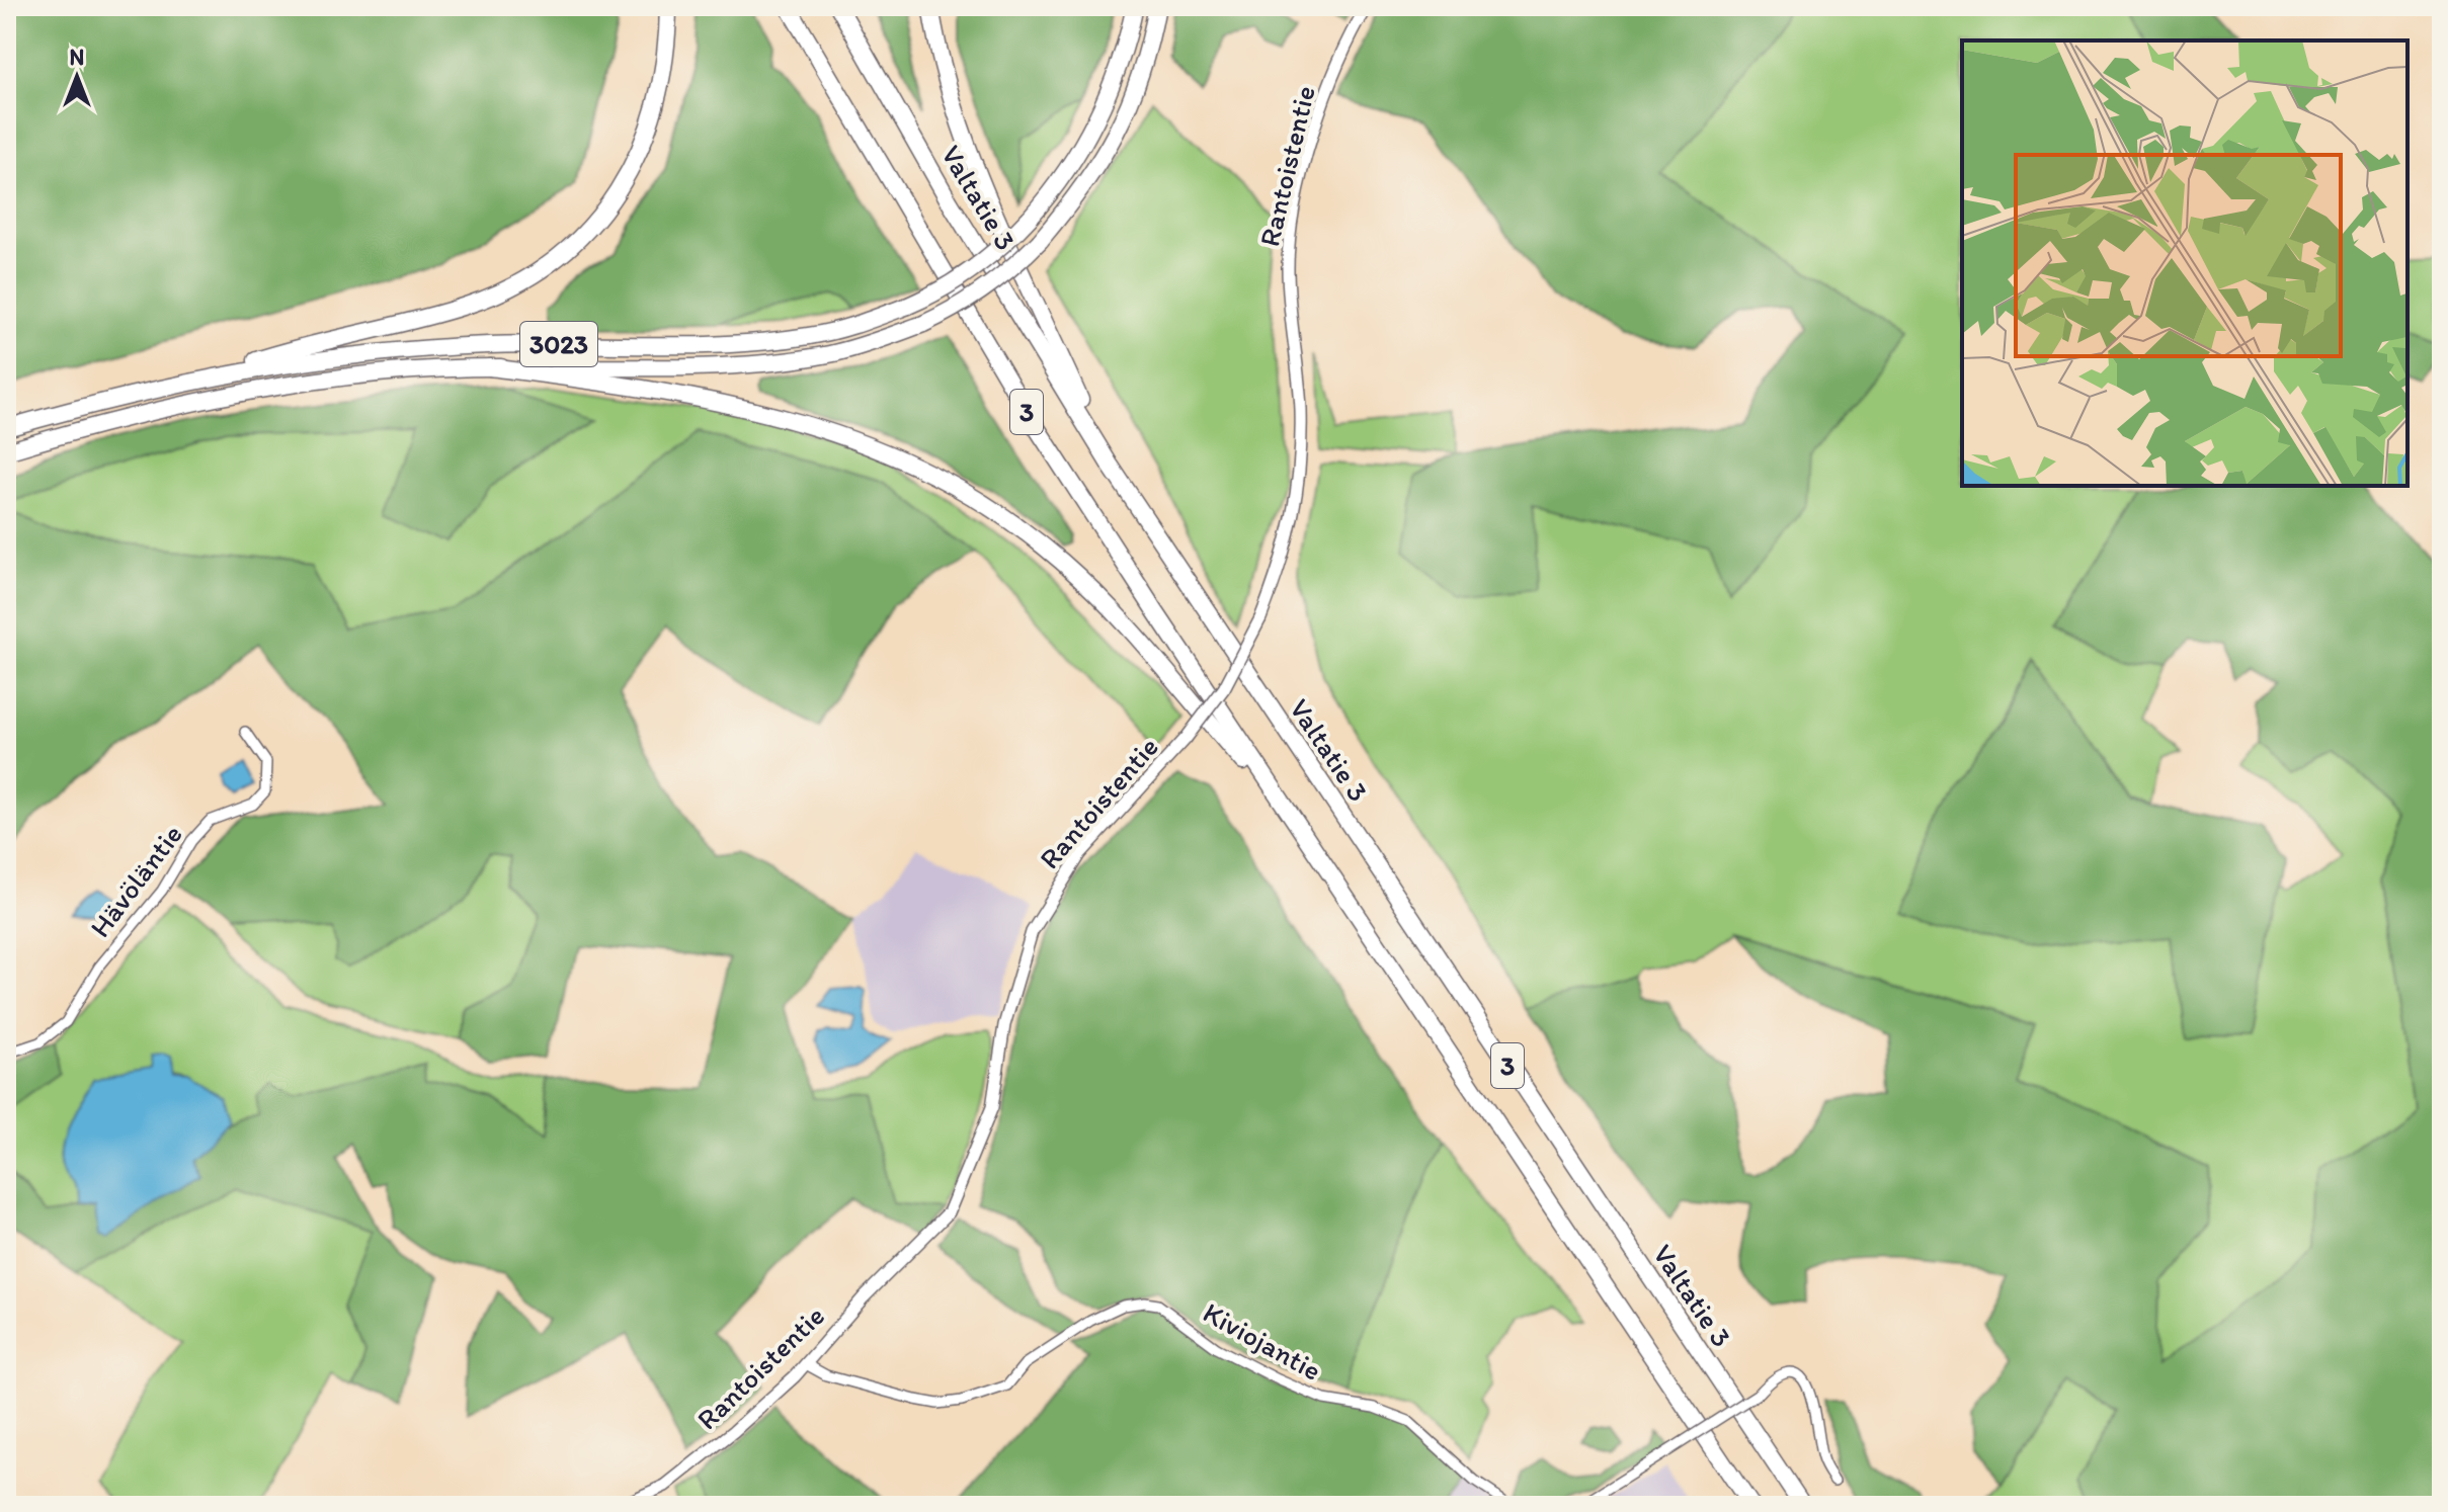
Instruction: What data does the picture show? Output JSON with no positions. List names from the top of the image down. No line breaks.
{"streets":{"highway":["Valtatie 3","3023","3"],"street":["Rantoistentie","Hävöläntie","Kiviojantie"]},"crossings":[["Rantoistentie","Kiviojantie"]],"north":"top"}
